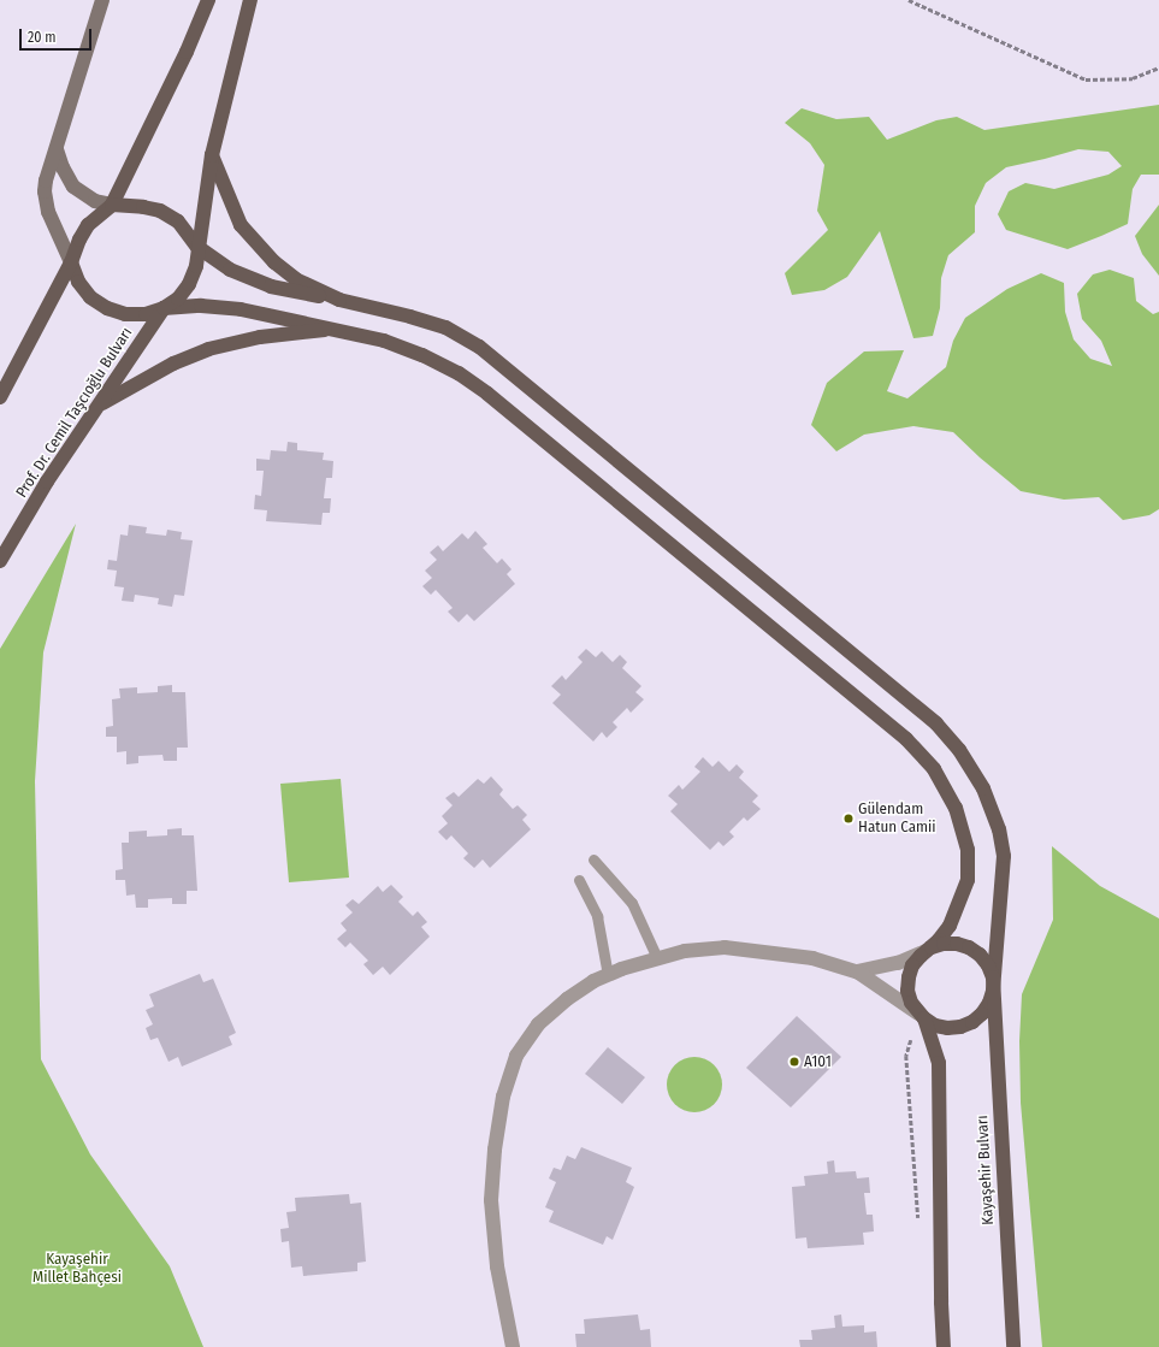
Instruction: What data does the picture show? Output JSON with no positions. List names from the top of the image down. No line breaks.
{"streets":{"main road":["Prof. Dr. Cemil Taşcıoğlu Bulvarı","Kayaşehir Bulvarı"]},"parks":["Kayaşehir Millet Bahçesi"],"places":["Gülendam Hatun Camii","A101"],"scale_bar":"20 m"}
